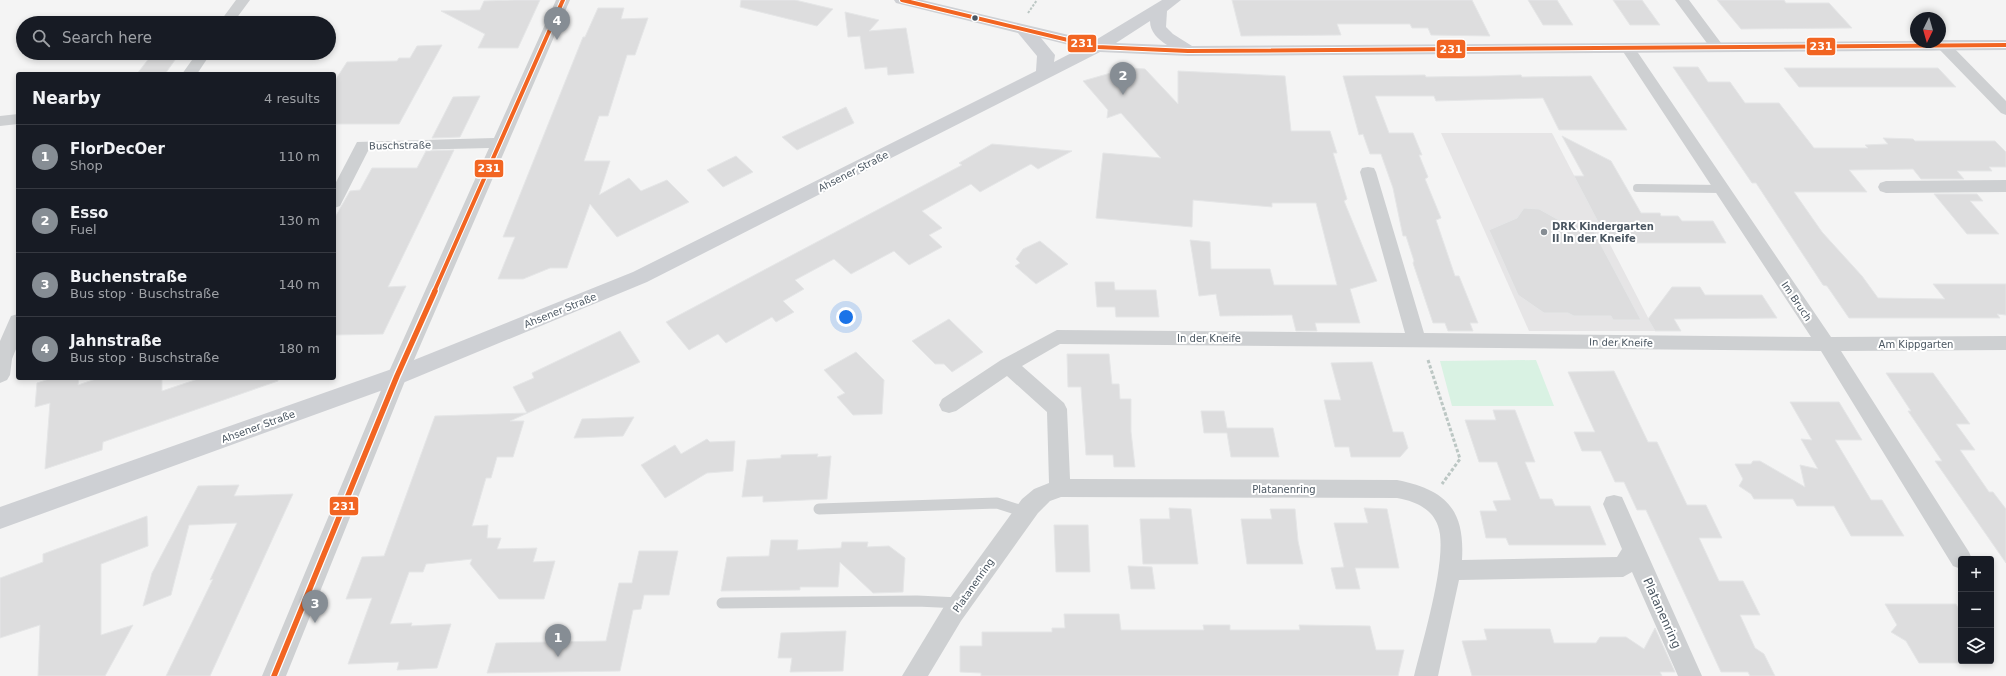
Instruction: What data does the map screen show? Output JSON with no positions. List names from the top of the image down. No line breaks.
{"streets":{"main road":["Ahsener Straße"],"street":["Buschstraße","Im Bruch","In der Kneife","Am Kippgarten","Platanenring"]},"crossings":[["Im Bruch","In der Kneife"],["Im Bruch","Am Kippgarten"],["In der Kneife","Am Kippgarten"]],"places":["DRK Kindergarten II In der Kneife"],"lines":["transit line 231"],"north":"bottom","page":{"pins":["4","2","3","1"],"search":"Search here","heading":["Nearby","4 results"],"list":[{"mark":"1","name":"FlorDecOer","note":"Shop","value":"110 m"},{"mark":"2","name":"Esso","note":"Fuel","value":"130 m"},{"mark":"3","name":"Buchenstraße","note":"Bus stop · Buschstraße","value":"140 m"},{"mark":"4","name":"Jahnstraße","note":"Bus stop · Buschstraße","value":"180 m"}],"map_buttons":["+","−"]}}
